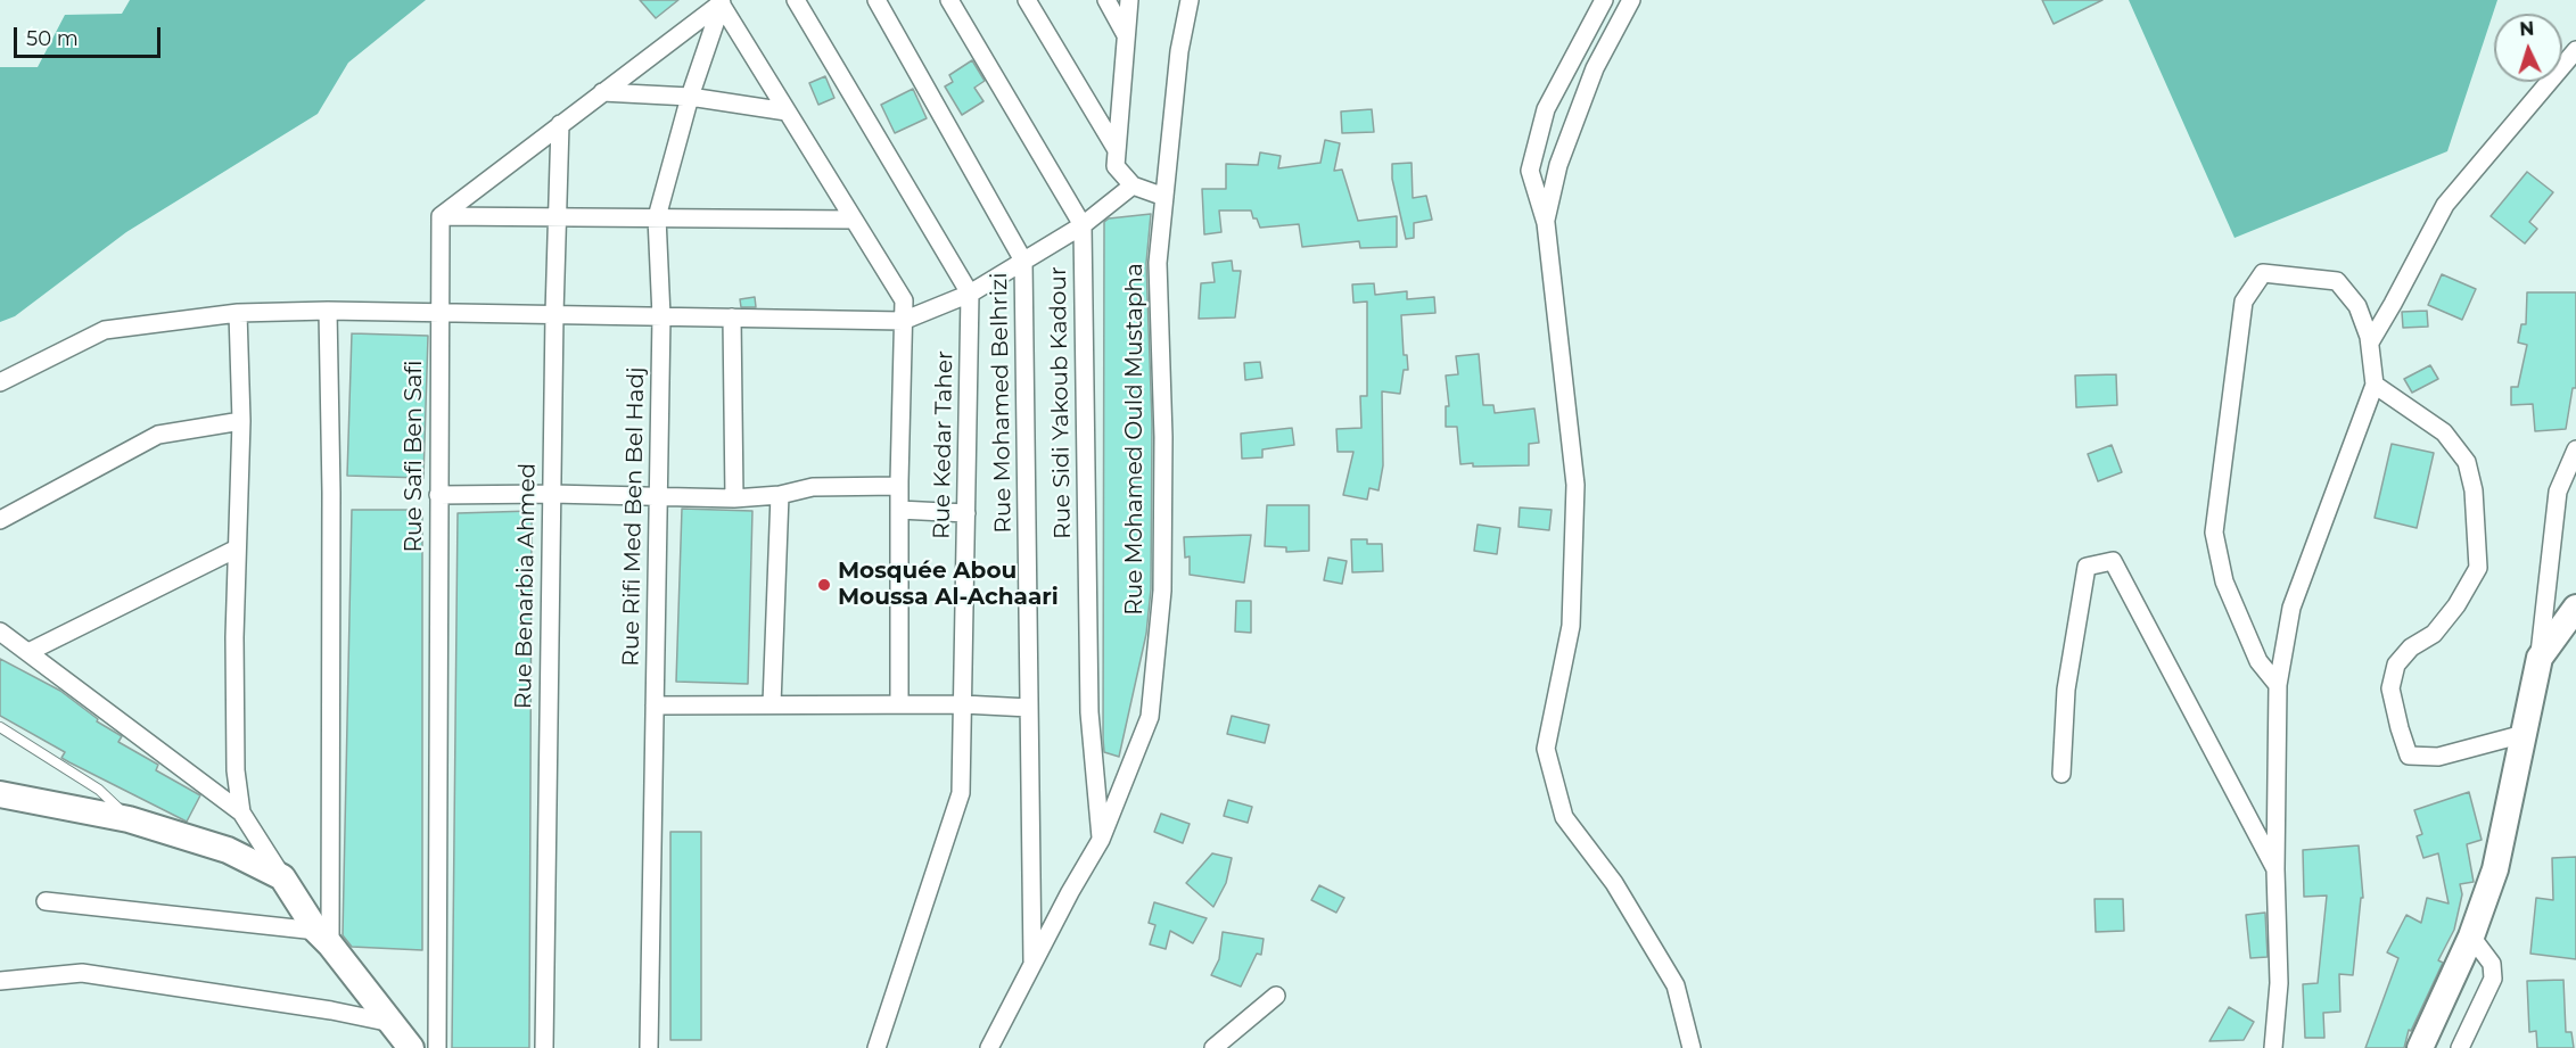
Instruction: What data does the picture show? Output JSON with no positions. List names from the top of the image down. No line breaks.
{"streets":{"street":["Rue Mohamed Belhrizi","Rue Sidi Yakoub Kadour","Rue Mohamed Ould Mustapha","Rue Kedar Taher","Rue Safi Ben Safi","Rue Rifi Med Ben Bel Hadj","Rue Benarbia Ahmed"]},"crossings":[["Rue Mohamed Belhrizi","Rue Mohamed Ould Mustapha"],["Rue Sidi Yakoub Kadour","Rue Mohamed Ould Mustapha"]],"places":["Mosquée Abou Moussa Al-Achaari"],"scale_bar":"50 m","north":"top"}
